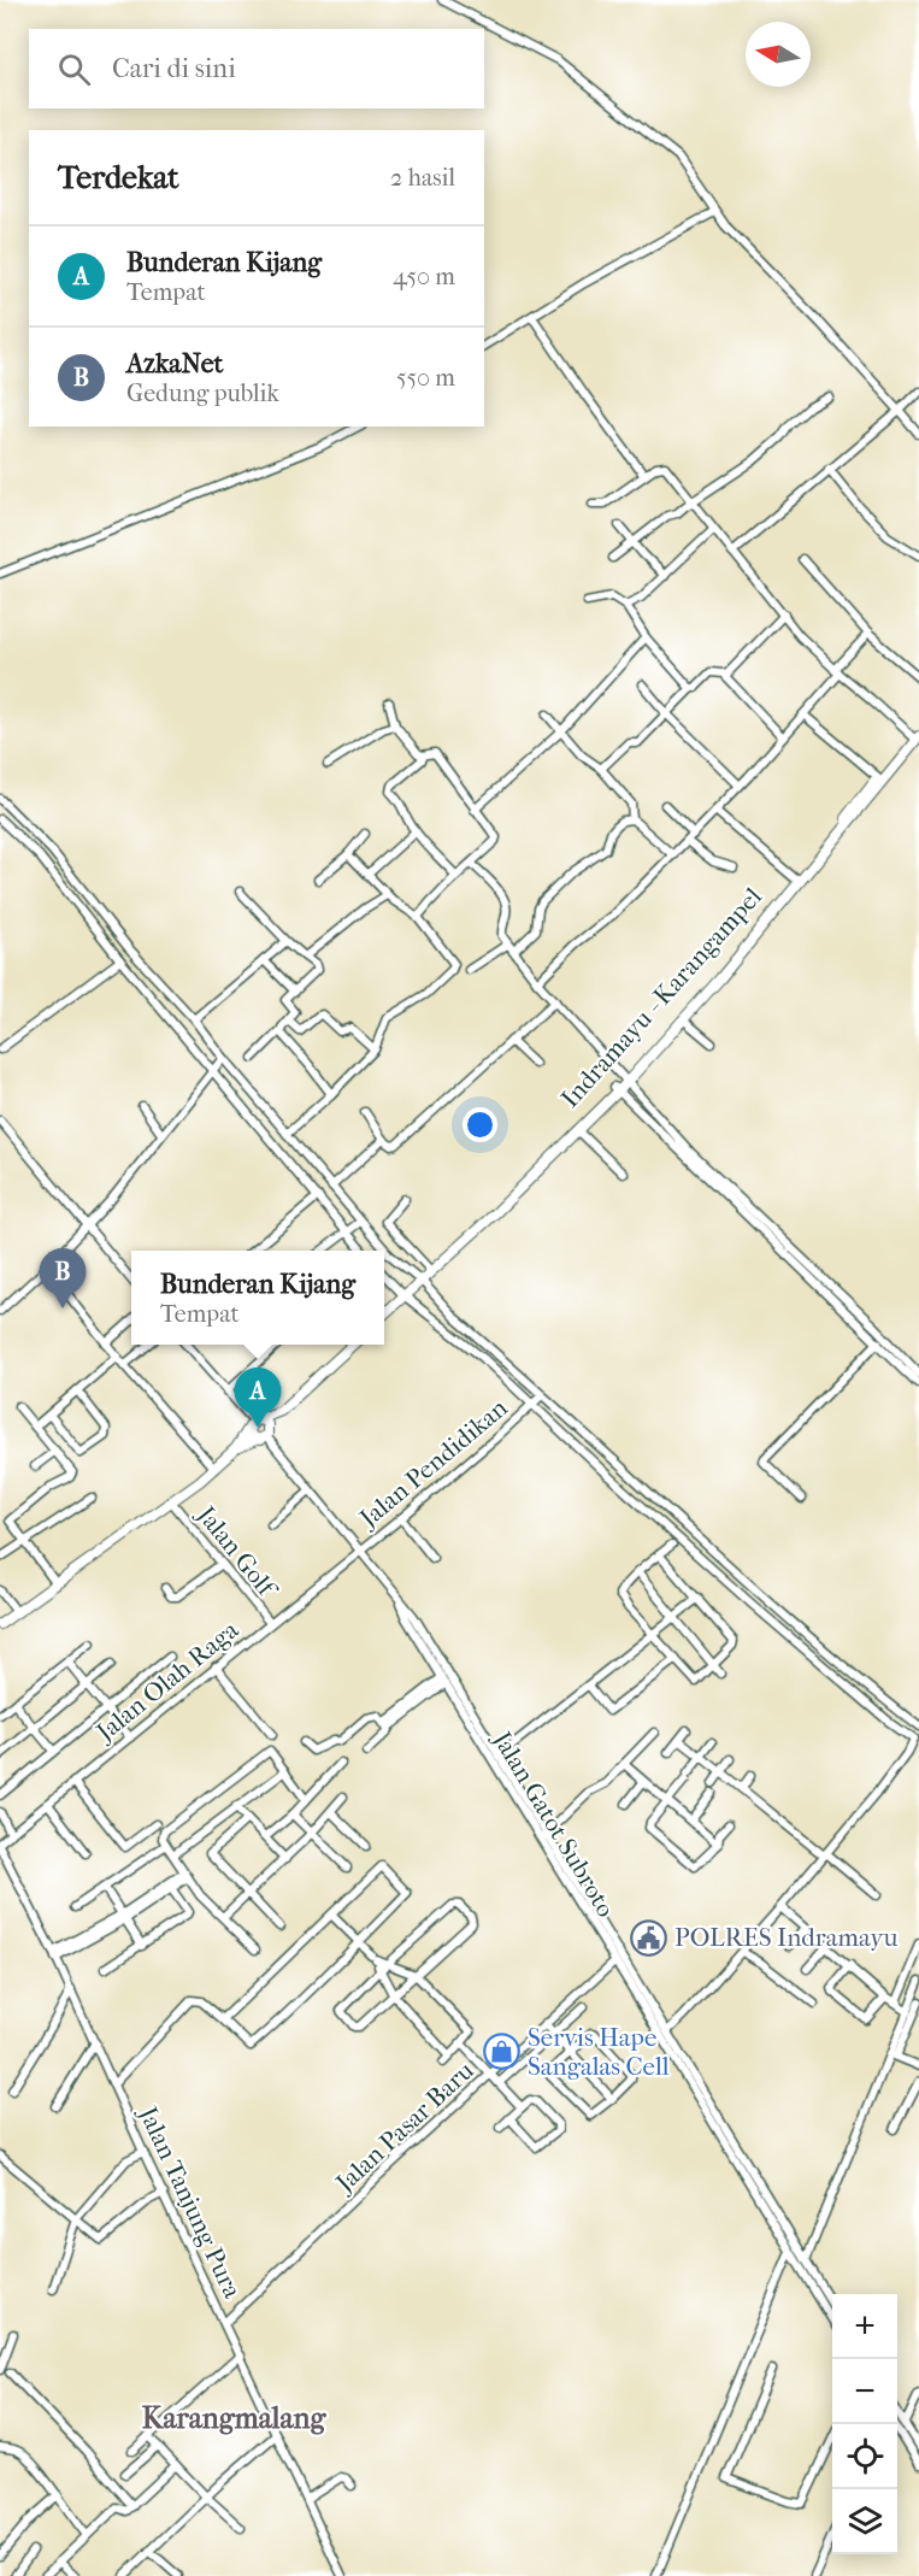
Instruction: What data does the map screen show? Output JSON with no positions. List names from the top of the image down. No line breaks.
{"streets":{"main road":["Indramayu - Karangampel"],"street":["Jalan Pendidikan","Jalan Golf","Jalan Olah Raga","Jalan Gatot Subroto","Jalan Pasar Baru","Jalan Tanjung Pura"]},"crossings":[["Jalan Pendidikan","Jalan Olah Raga"],["Jalan Pendidikan","Jalan Gatot Subroto"],["Jalan Golf","Jalan Olah Raga"],["Jalan Olah Raga","Jalan Gatot Subroto"],["Jalan Olah Raga","Jalan Tanjung Pura"],["Jalan Gatot Subroto","Jalan Pasar Baru"],["Jalan Pasar Baru","Jalan Tanjung Pura"]],"districts":["Karangmalang"],"places":{"public building":["POLRES Indramayu"],"shop":["Servis Hape Sangalas Cell"]},"north":"left","page":{"search":"Cari di sini","heading":["Terdekat","2 hasil"],"list":[{"mark":"A","name":"Bunderan Kijang","note":"Tempat","value":"450 m"},{"mark":"B","name":"AzkaNet","note":"Gedung publik","value":"550 m"}],"pins":["B","A"],"popup":["Bunderan Kijang","Tempat"],"map_buttons":["+","−"]}}
